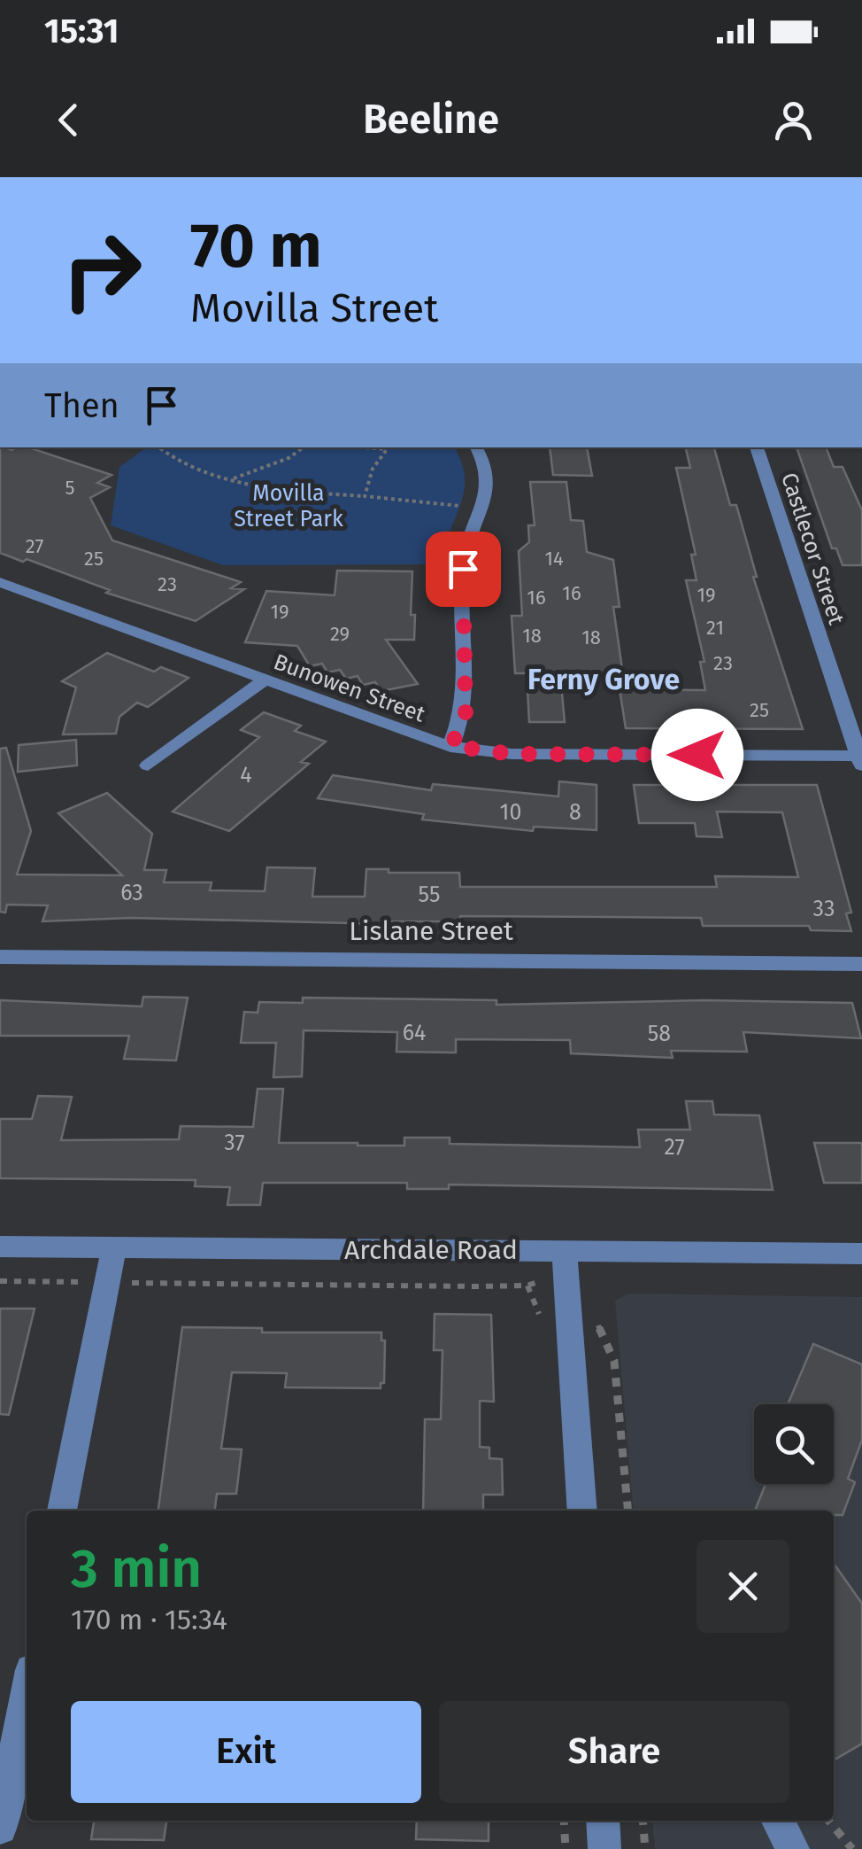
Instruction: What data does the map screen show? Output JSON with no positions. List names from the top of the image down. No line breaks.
{"streets":{"street":["Castlecor Street","Bunowen Street","Lislane Street","Archdale Road"]},"crossings":[["Castlecor Street","Bunowen Street"]],"districts":["Ferny Grove"],"parks":["Movilla Street Park"],"house_numbers":["5","27","25","14","23","16","19","16","19","21","29","18","18","23","25","4","10","8","63","55","33","64","58","37","27"],"page":{"status":"15:31","header":"Beeline","turn":["70 m","Movilla Street"],"then":"Then","heading":["3 min","170 m · 15:34"],"buttons":["Exit","Share"]}}
